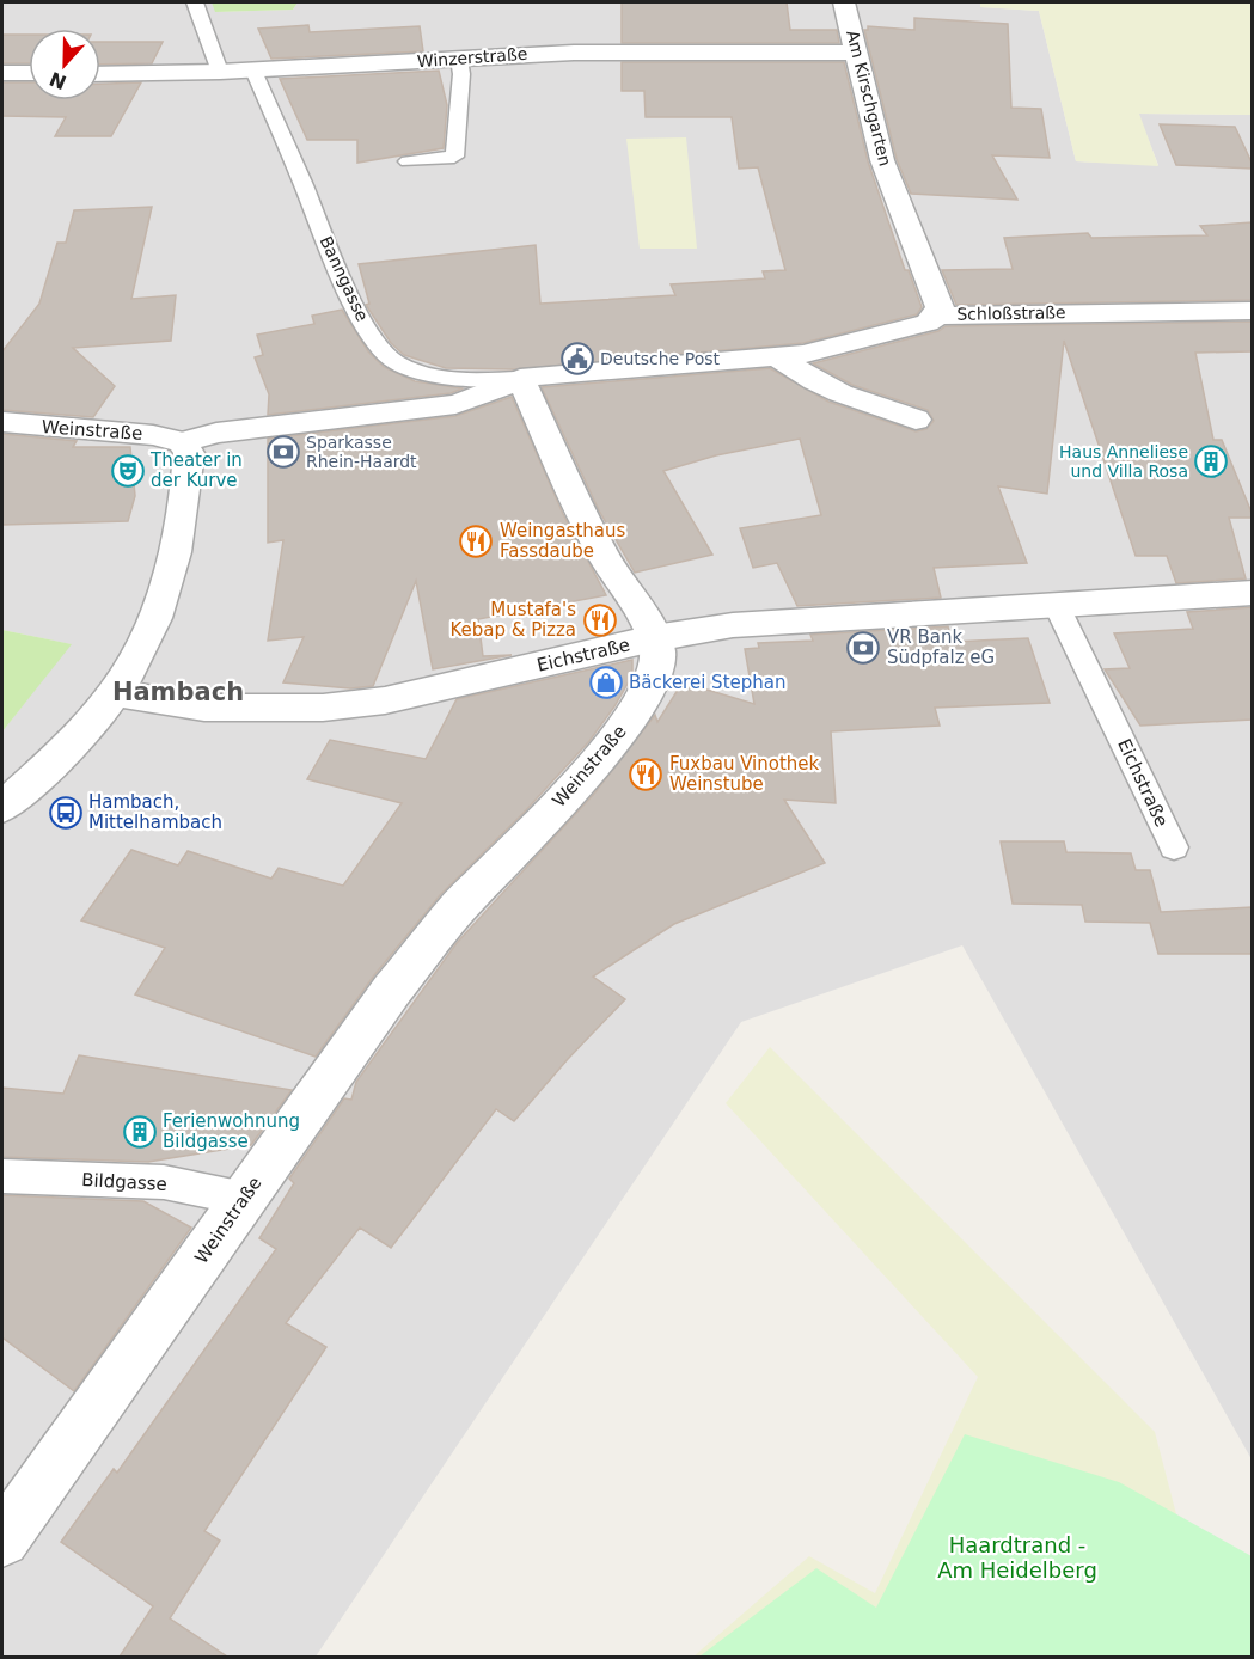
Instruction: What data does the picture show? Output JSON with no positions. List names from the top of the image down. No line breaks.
{"streets":{"street":["Winzerstraße","Am Kirschgarten","Schloßstraße","Weinstraße","Eichstraße"],"lane":["Banngasse","Bildgasse"]},"crossings":[["Winzerstraße","Am Kirschgarten"],["Winzerstraße","Banngasse"],["Am Kirschgarten","Schloßstraße"],["Banngasse","Schloßstraße"],["Banngasse","Weinstraße"],["Schloßstraße","Weinstraße"],["Weinstraße","Eichstraße"],["Weinstraße","Bildgasse"]],"districts":["Hambach"],"parks":["Haardtrand - Am Heidelberg"],"places":{"public building":["Deutsche Post"],"bank":["Sparkasse Rhein-Haardt","VR Bank Südpfalz eG"],"building":["Haus Anneliese und Villa Rosa","Ferienwohnung Bildgasse"],"theatre":["Theater in der Kurve"],"restaurant":["Weingasthaus Fassdaube","Mustafa's Kebap & Pizza","Fuxbau Vinothek Weinstube"],"shop":["Bäckerei Stephan"],"bus stop":["Hambach, Mittelhambach"]},"north":"bottom"}
